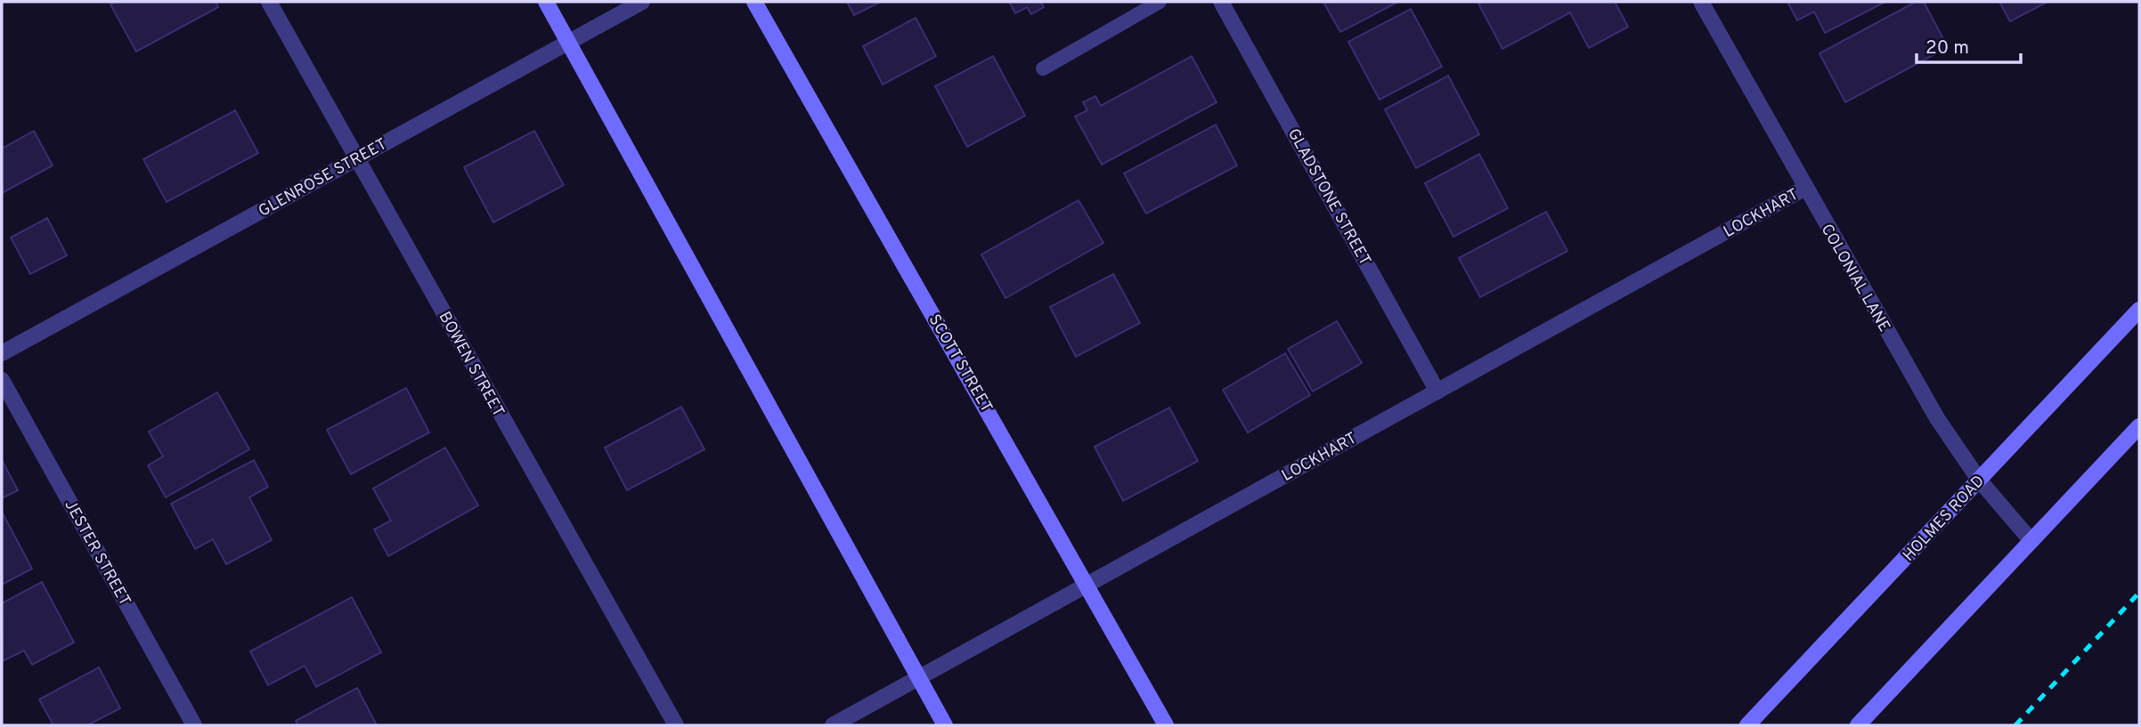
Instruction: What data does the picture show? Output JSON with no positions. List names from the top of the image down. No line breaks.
{"streets":{"main road":["SCOTT STREET","HOLMES ROAD"],"street":["GLENROSE STREET","GLADSTONE STREET","LOCKHART","COLONIAL LANE","BOWEN STREET","JESTER STREET"]},"crossings":[["GLENROSE STREET","BOWEN STREET"],["GLADSTONE STREET","LOCKHART"],["LOCKHART","COLONIAL LANE"],["LOCKHART","SCOTT STREET"],["COLONIAL LANE","HOLMES ROAD"]],"scale_bar":"20 m"}
